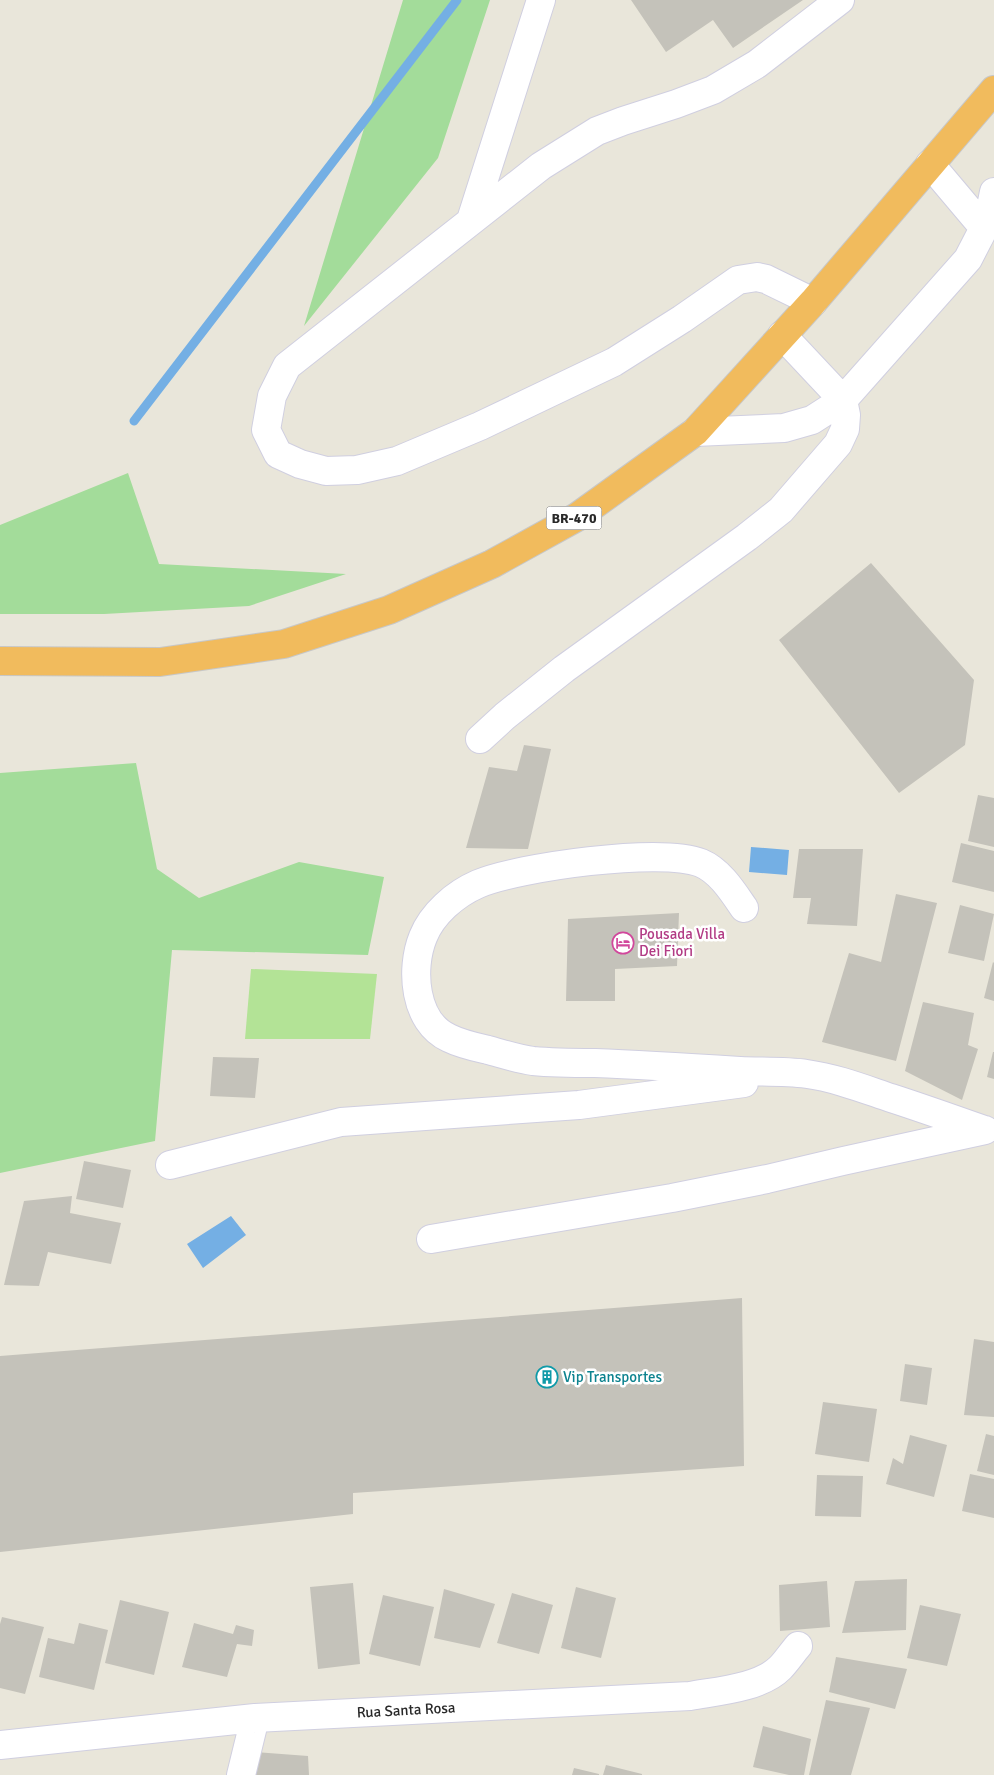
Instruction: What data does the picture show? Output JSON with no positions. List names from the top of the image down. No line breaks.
{"streets":{"highway":["BR-470"],"street":["Rua Santa Rosa"]},"places":{"hotel":["Pousada Villa Dei Fiori"],"building":["Vip Transportes"]}}
